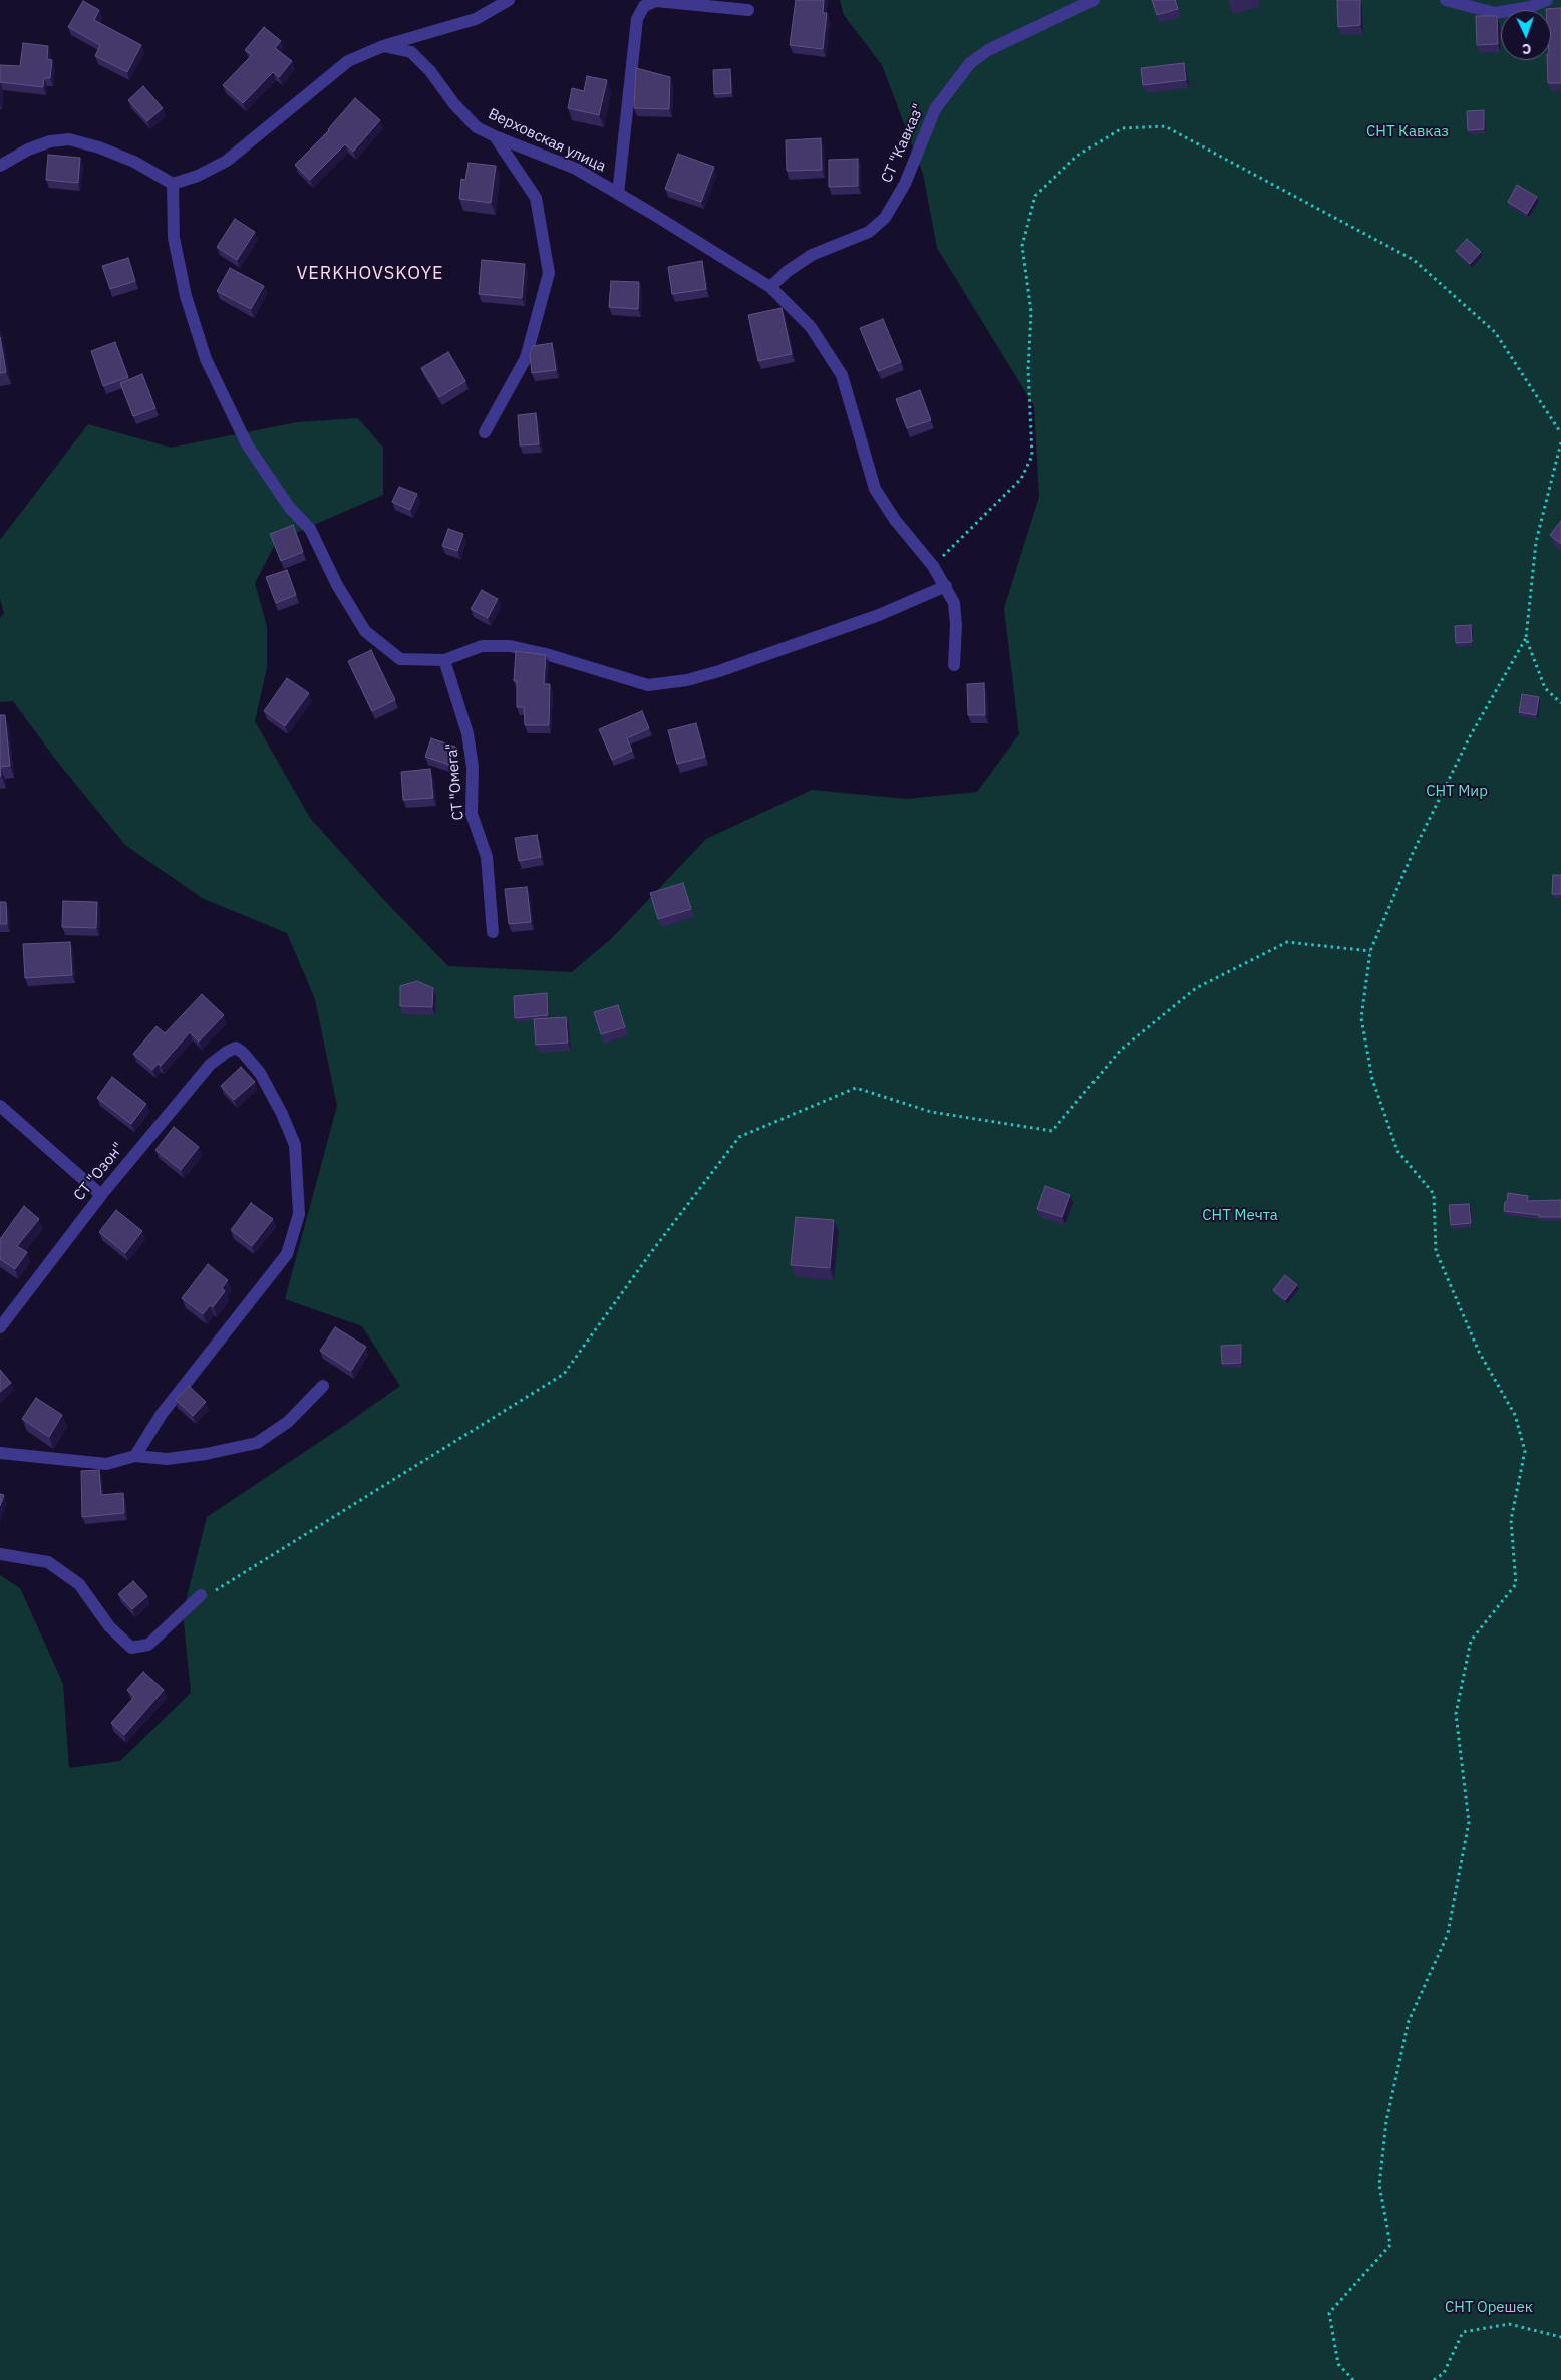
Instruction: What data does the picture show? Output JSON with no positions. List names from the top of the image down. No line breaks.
{"streets":{"street":["Верховская улица","СТ \"Кавказ\"","СТ \"Омега\"","СТ \"Озон\""]},"crossings":[["Верховская улица","СТ \"Кавказ\""]],"districts":["VERKHOVSKOYE"],"parks":["СНТ Кавказ","СНТ Мир","СНТ Мечта","СНТ Орешек"],"north":"bottom"}
